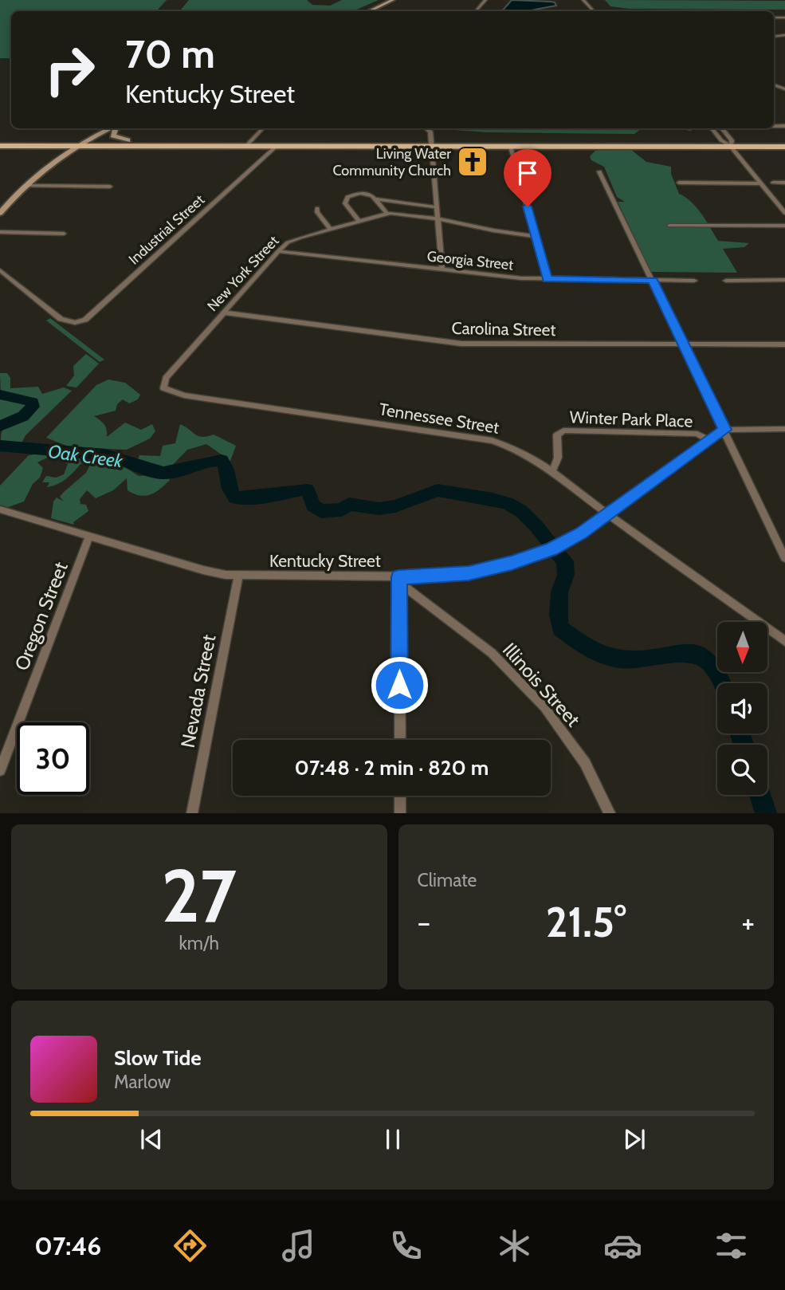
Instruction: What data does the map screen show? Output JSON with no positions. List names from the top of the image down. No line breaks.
{"streets":{"street":["Industrial Street","Georgia Street","New York Street","Carolina Street","Tennessee Street","Winter Park Place","Kentucky Street","Oregon Street","Illinois Street","Nevada Street"]},"crossings":[["Georgia Street","New York Street"],["New York Street","Carolina Street"],["New York Street","Tennessee Street"],["Tennessee Street","Winter Park Place"],["Tennessee Street","Kentucky Street"],["Winter Park Place","Kentucky Street"],["Kentucky Street","Oregon Street"],["Kentucky Street","Illinois Street"],["Kentucky Street","Nevada Street"]],"water":["Oak Creek"],"places":{"church":["Living Water Community Church"]},"north":"bottom","page":{"turn":["70 m","Kentucky Street"],"limit":"30","trip":"07:48 · 2 min · 820 m","tile":[["27","km/h"],"Climate"],"heat":["−","21.5°","+"],"song":["Slow Tide","Marlow"],"tabs":"07:46"}}
